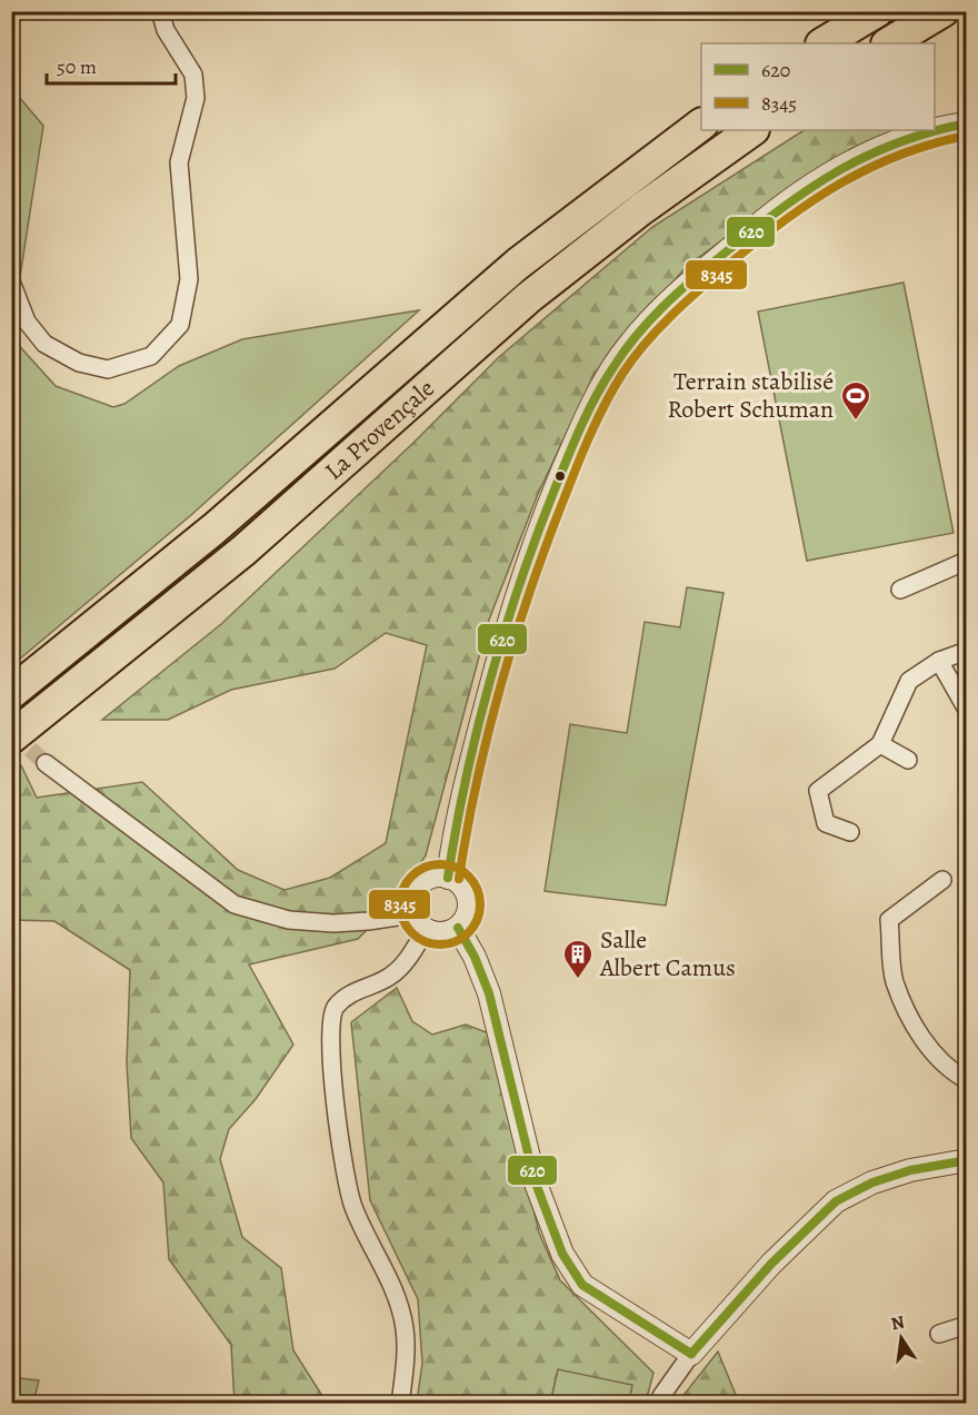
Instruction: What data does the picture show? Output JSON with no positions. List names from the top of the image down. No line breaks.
{"streets":{"highway":["La Provençale"]},"places":{"sports":["Terrain stabilisé Robert Schuman"],"building":["Salle Albert Camus"]},"lines":["transit line 620","transit line 8345"],"legend":["620","8345"],"scale_bar":"50 m","north":"top"}
